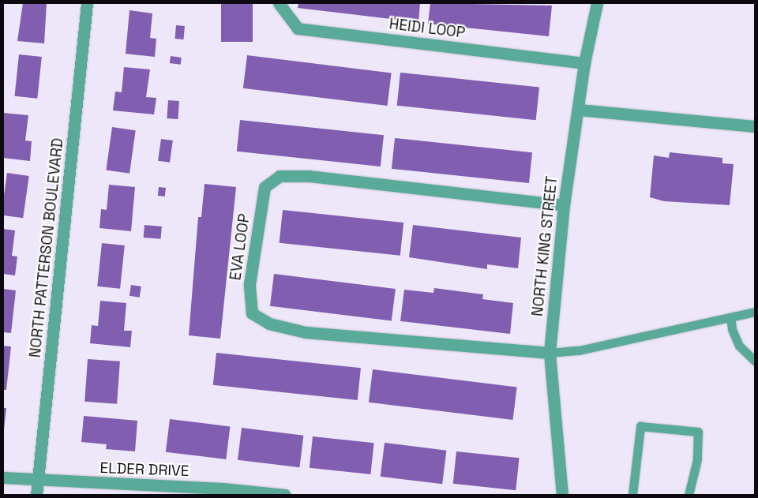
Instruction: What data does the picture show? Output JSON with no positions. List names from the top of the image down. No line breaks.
{"streets":{"street":["HEIDI LOOP","NORTH KING STREET","EVA LOOP","NORTH PATTERSON BOULEVARD","ELDER DRIVE"]},"crossings":[["HEIDI LOOP","NORTH KING STREET"],["NORTH KING STREET","EVA LOOP"],["NORTH PATTERSON BOULEVARD","ELDER DRIVE"]]}
